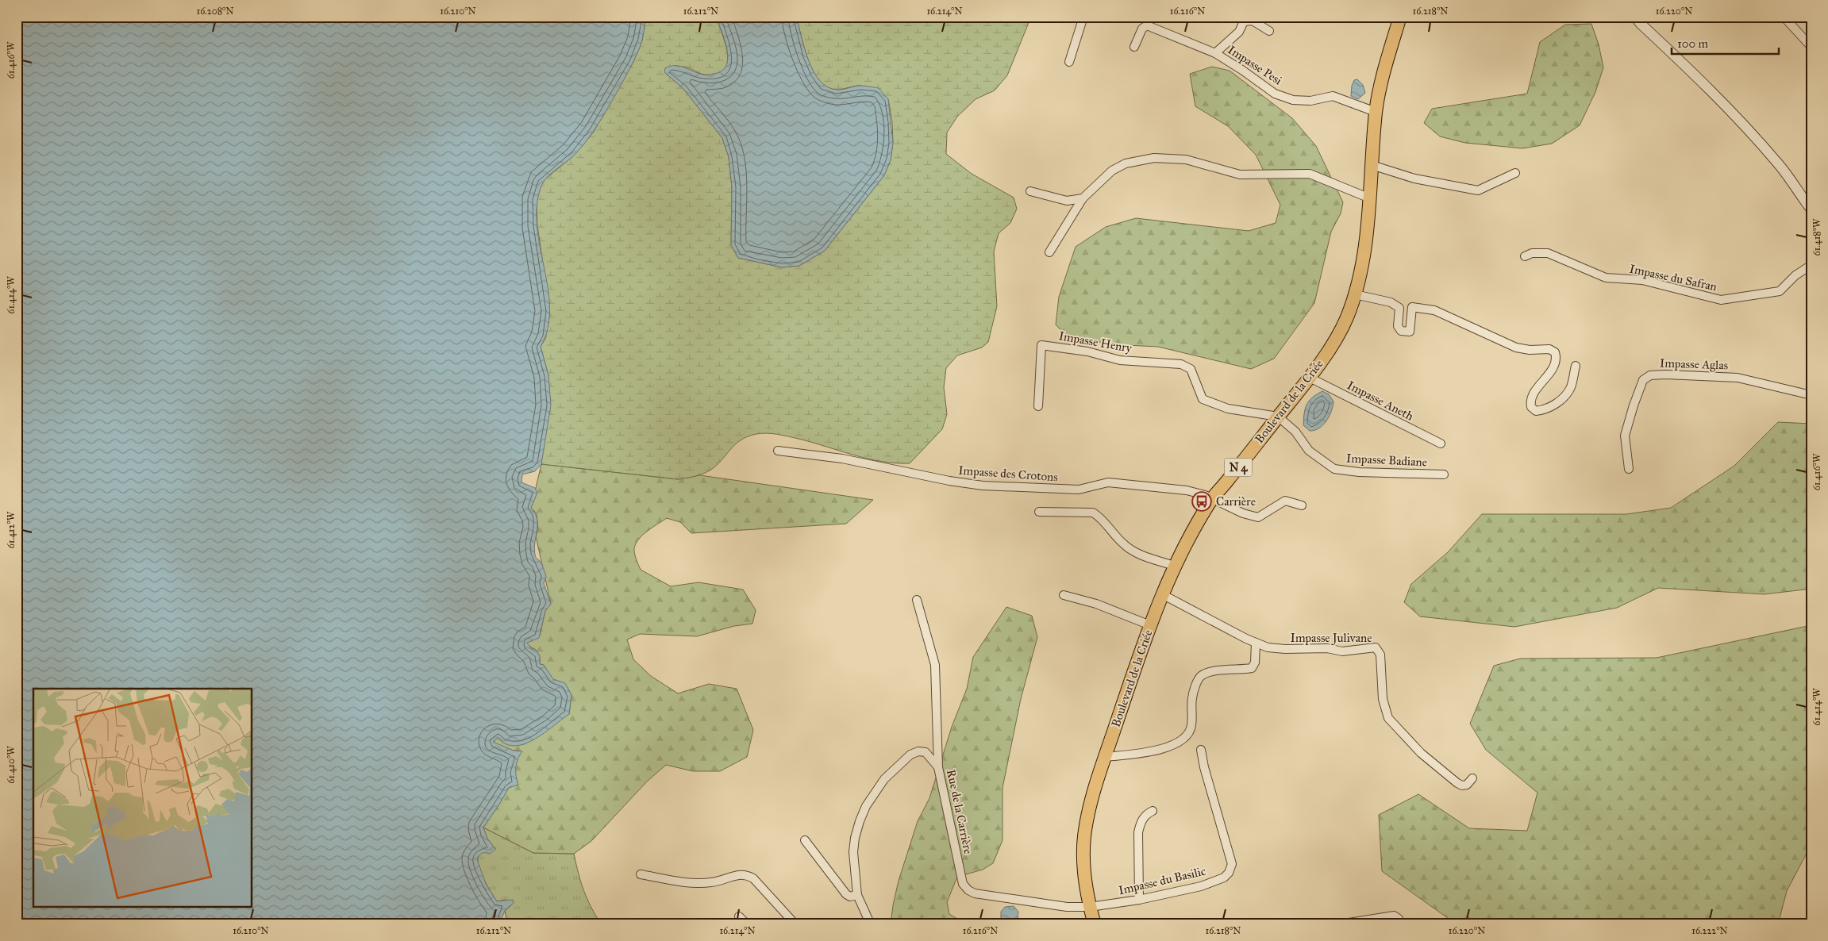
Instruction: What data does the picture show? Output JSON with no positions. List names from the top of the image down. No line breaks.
{"streets":{"main road":["Boulevard de la Criée","N 4"],"street":["Impasse Pesi","Impasse du Safran","Impasse Henry","Impasse Aglas","Impasse Aneth","Impasse Badiane","Impasse des Crotons","Impasse Julivane","Rue de la Carrière","Impasse du Basilic"]},"crossings":[["Impasse Pesi","Boulevard de la Criée"],["Impasse Henry","Boulevard de la Criée"],["Impasse Henry","Impasse Badiane"],["Impasse Aneth","Boulevard de la Criée"],["Boulevard de la Criée","Impasse Badiane"],["Boulevard de la Criée","Impasse des Crotons"],["Boulevard de la Criée","Impasse Julivane"],["Boulevard de la Criée","Rue de la Carrière"],["Boulevard de la Criée","Impasse du Basilic"],["Rue de la Carrière","Impasse du Basilic"]],"places":{"bus stop":["Carrière"]},"scale_bar":"100 m","coordinates":["16.208°N","16.210°N","16.212°N","16.214°N","16.216°N","16.218°N","16.220°N","61.416°W","61.418°W","61.414°W","61.412°W","61.410°W","16.222°N"]}
